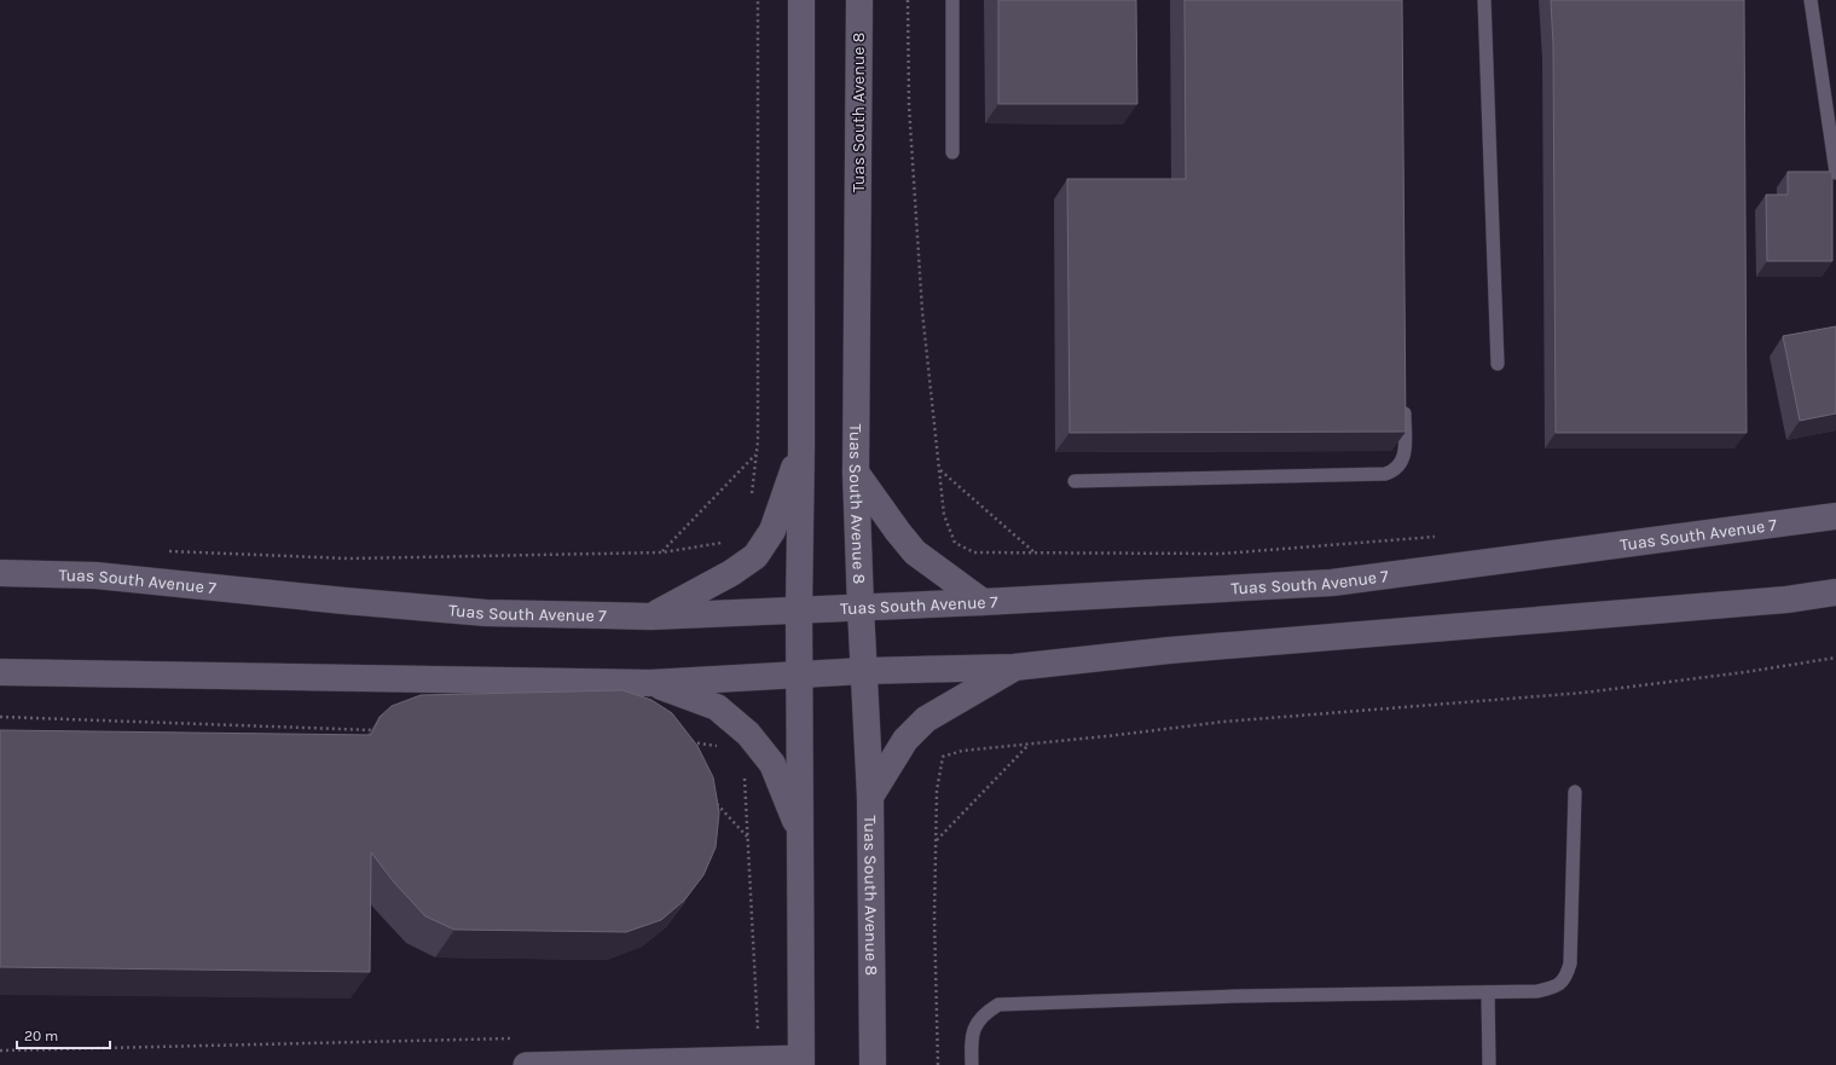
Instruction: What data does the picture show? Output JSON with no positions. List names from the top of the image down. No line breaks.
{"streets":{"street":["Tuas South Avenue 8","Tuas South Avenue 7"]},"crossings":[["Tuas South Avenue 8","Tuas South Avenue 7"]],"scale_bar":"20 m"}
